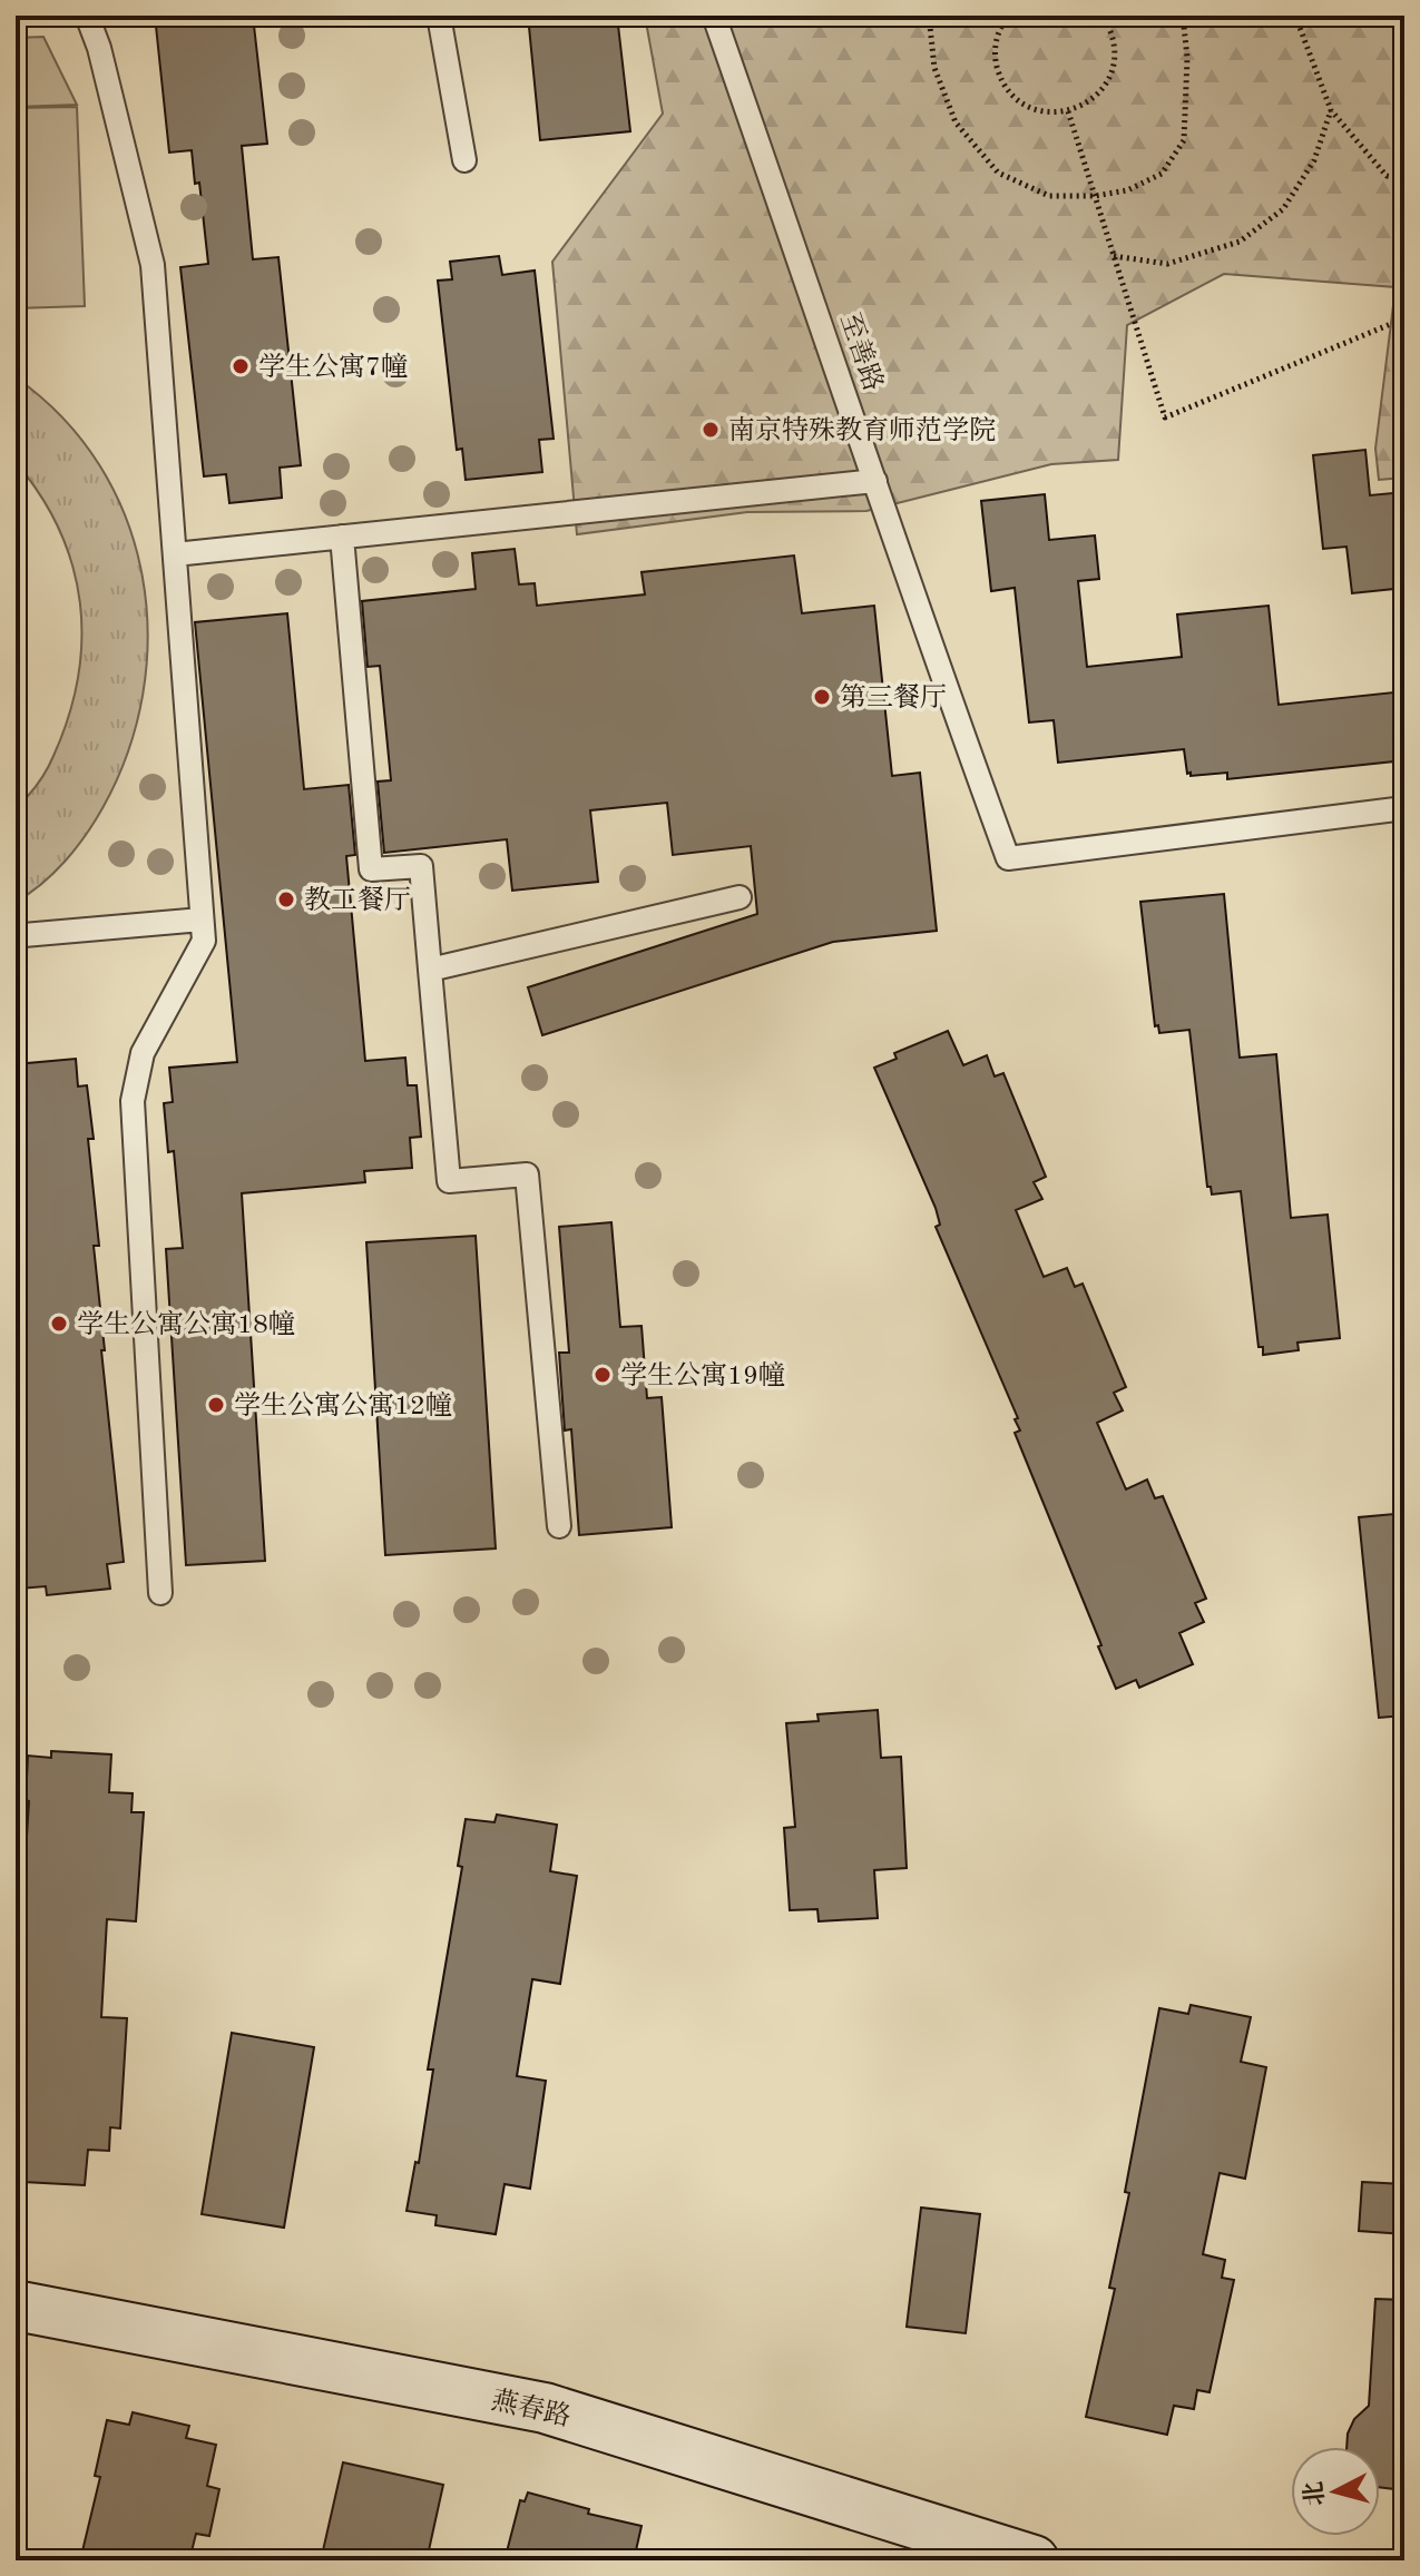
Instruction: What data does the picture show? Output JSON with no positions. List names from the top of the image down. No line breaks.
{"streets":{"street":["燕春路"],"lane":["至善路"]},"places":["学生公寓7幢","南京特殊教育师范学院","第三餐厅","教工餐厅","学生公寓公寓18幢","学生公寓19幢","学生公寓公寓12幢"],"north":"left"}
